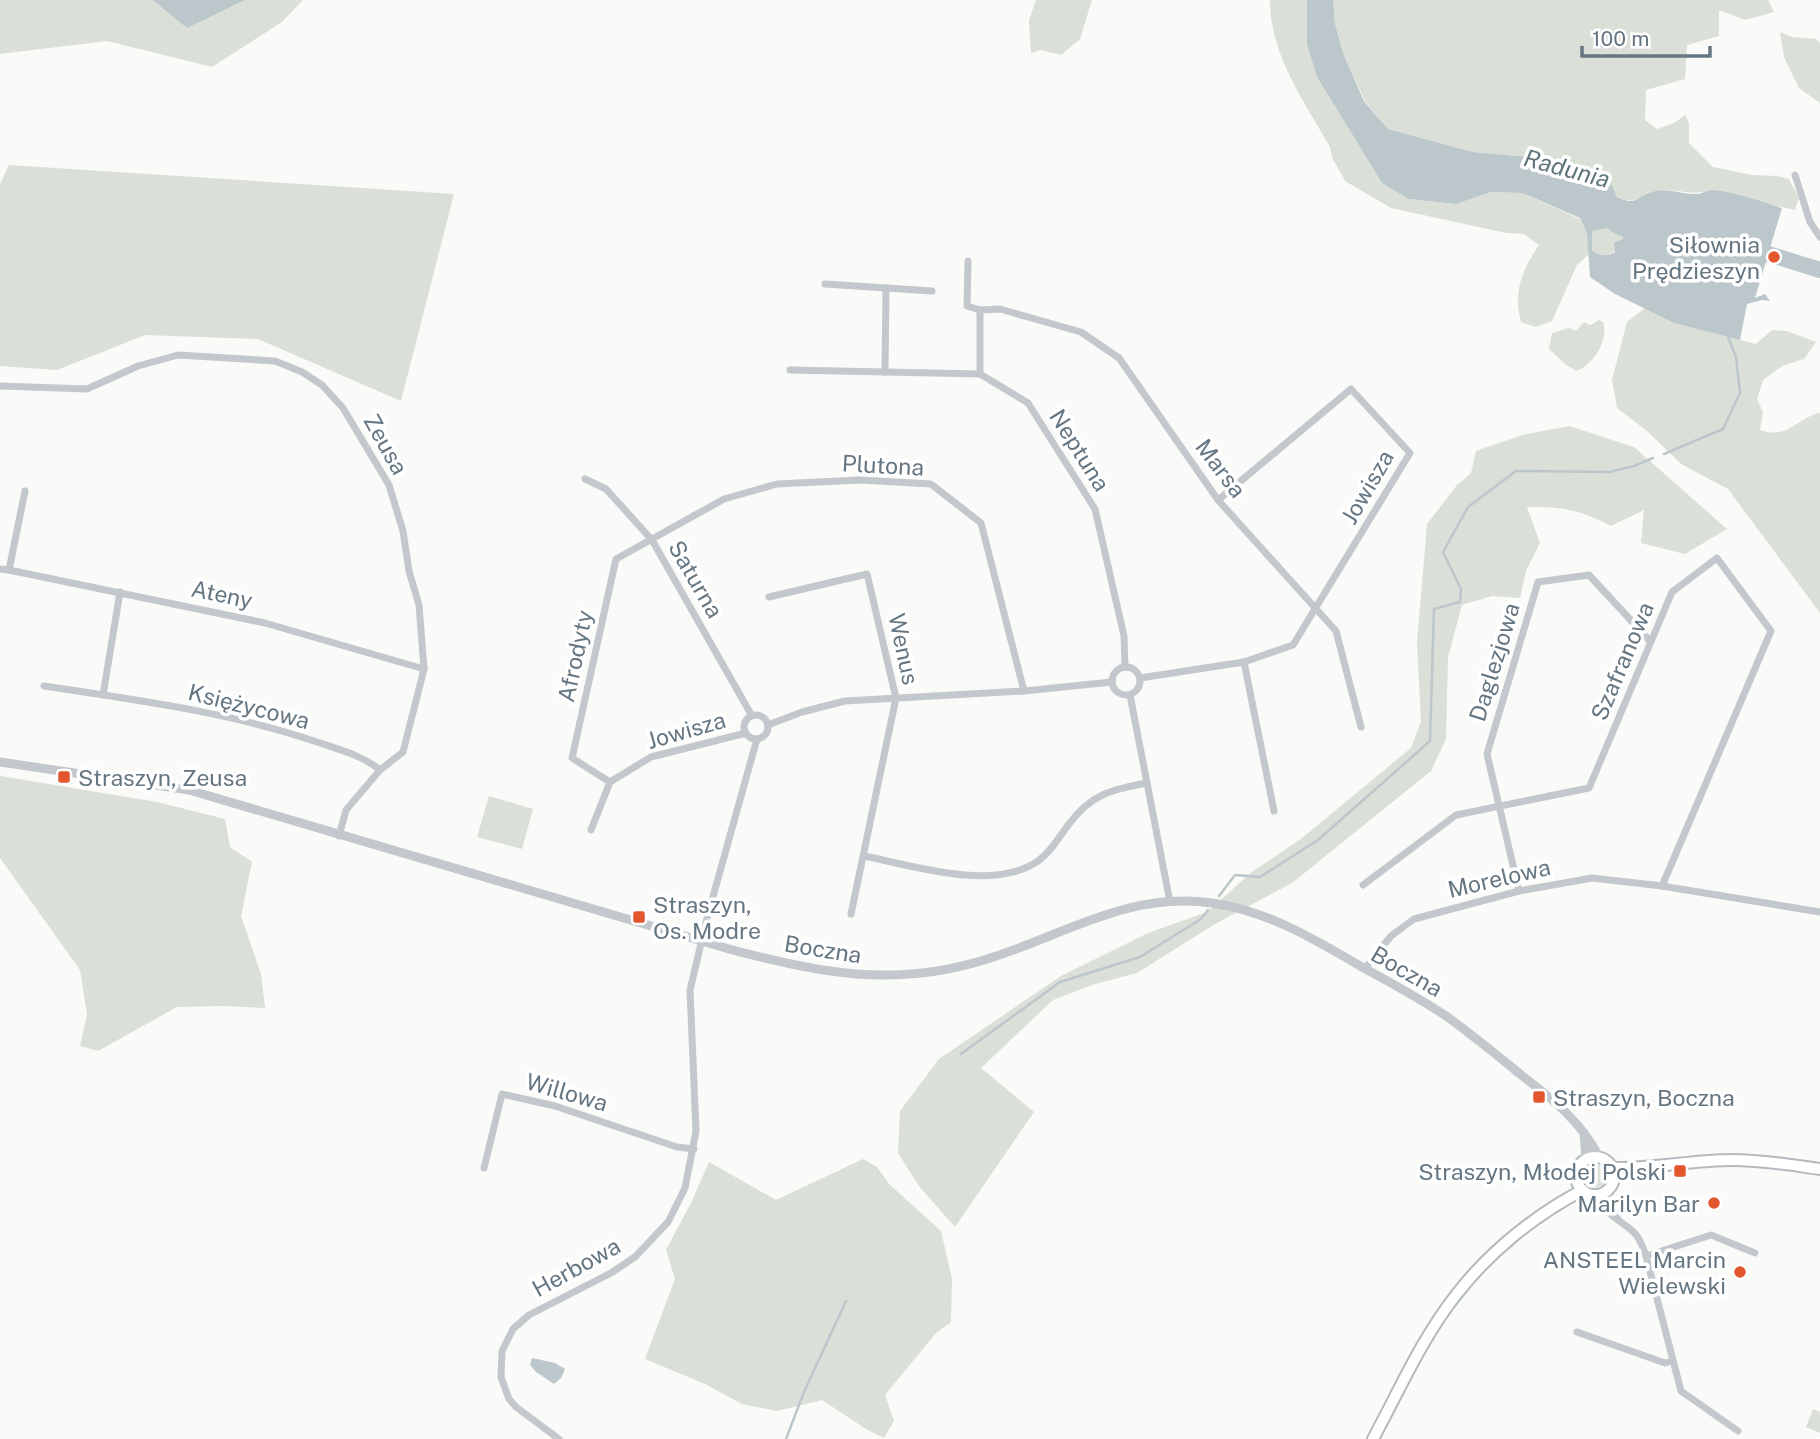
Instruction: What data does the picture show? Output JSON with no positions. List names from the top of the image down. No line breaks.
{"streets":{"street":["Zeusa","Neptuna","Plutona","Marsa","Jowisza","Saturna","Ateny","Wenus","Afrodyty","Szafranowa","Daglezjowa","Księżycowa","Morelowa","Boczna","Willowa","Herbowa"]},"crossings":[["Zeusa","Ateny"],["Zeusa","Księżycowa"],["Zeusa","Boczna"],["Neptuna","Jowisza"],["Plutona","Saturna"],["Plutona","Afrodyty"],["Marsa","Jowisza"],["Jowisza","Saturna"],["Jowisza","Afrodyty"],["Saturna","Afrodyty"],["Szafranowa","Daglezjowa"],["Szafranowa","Morelowa"],["Daglezjowa","Morelowa"],["Morelowa","Boczna"],["Boczna","Herbowa"],["Willowa","Herbowa"]],"water":["Radunia"],"places":{"other":["Siłownia Prędzieszyn","Marilyn Bar","ANSTEEL Marcin Wielewski"],"transit":["Straszyn, Zeusa","Straszyn, Os. Modre","Straszyn, Boczna","Straszyn, Młodej Polski"]},"scale_bar":"100 m"}
